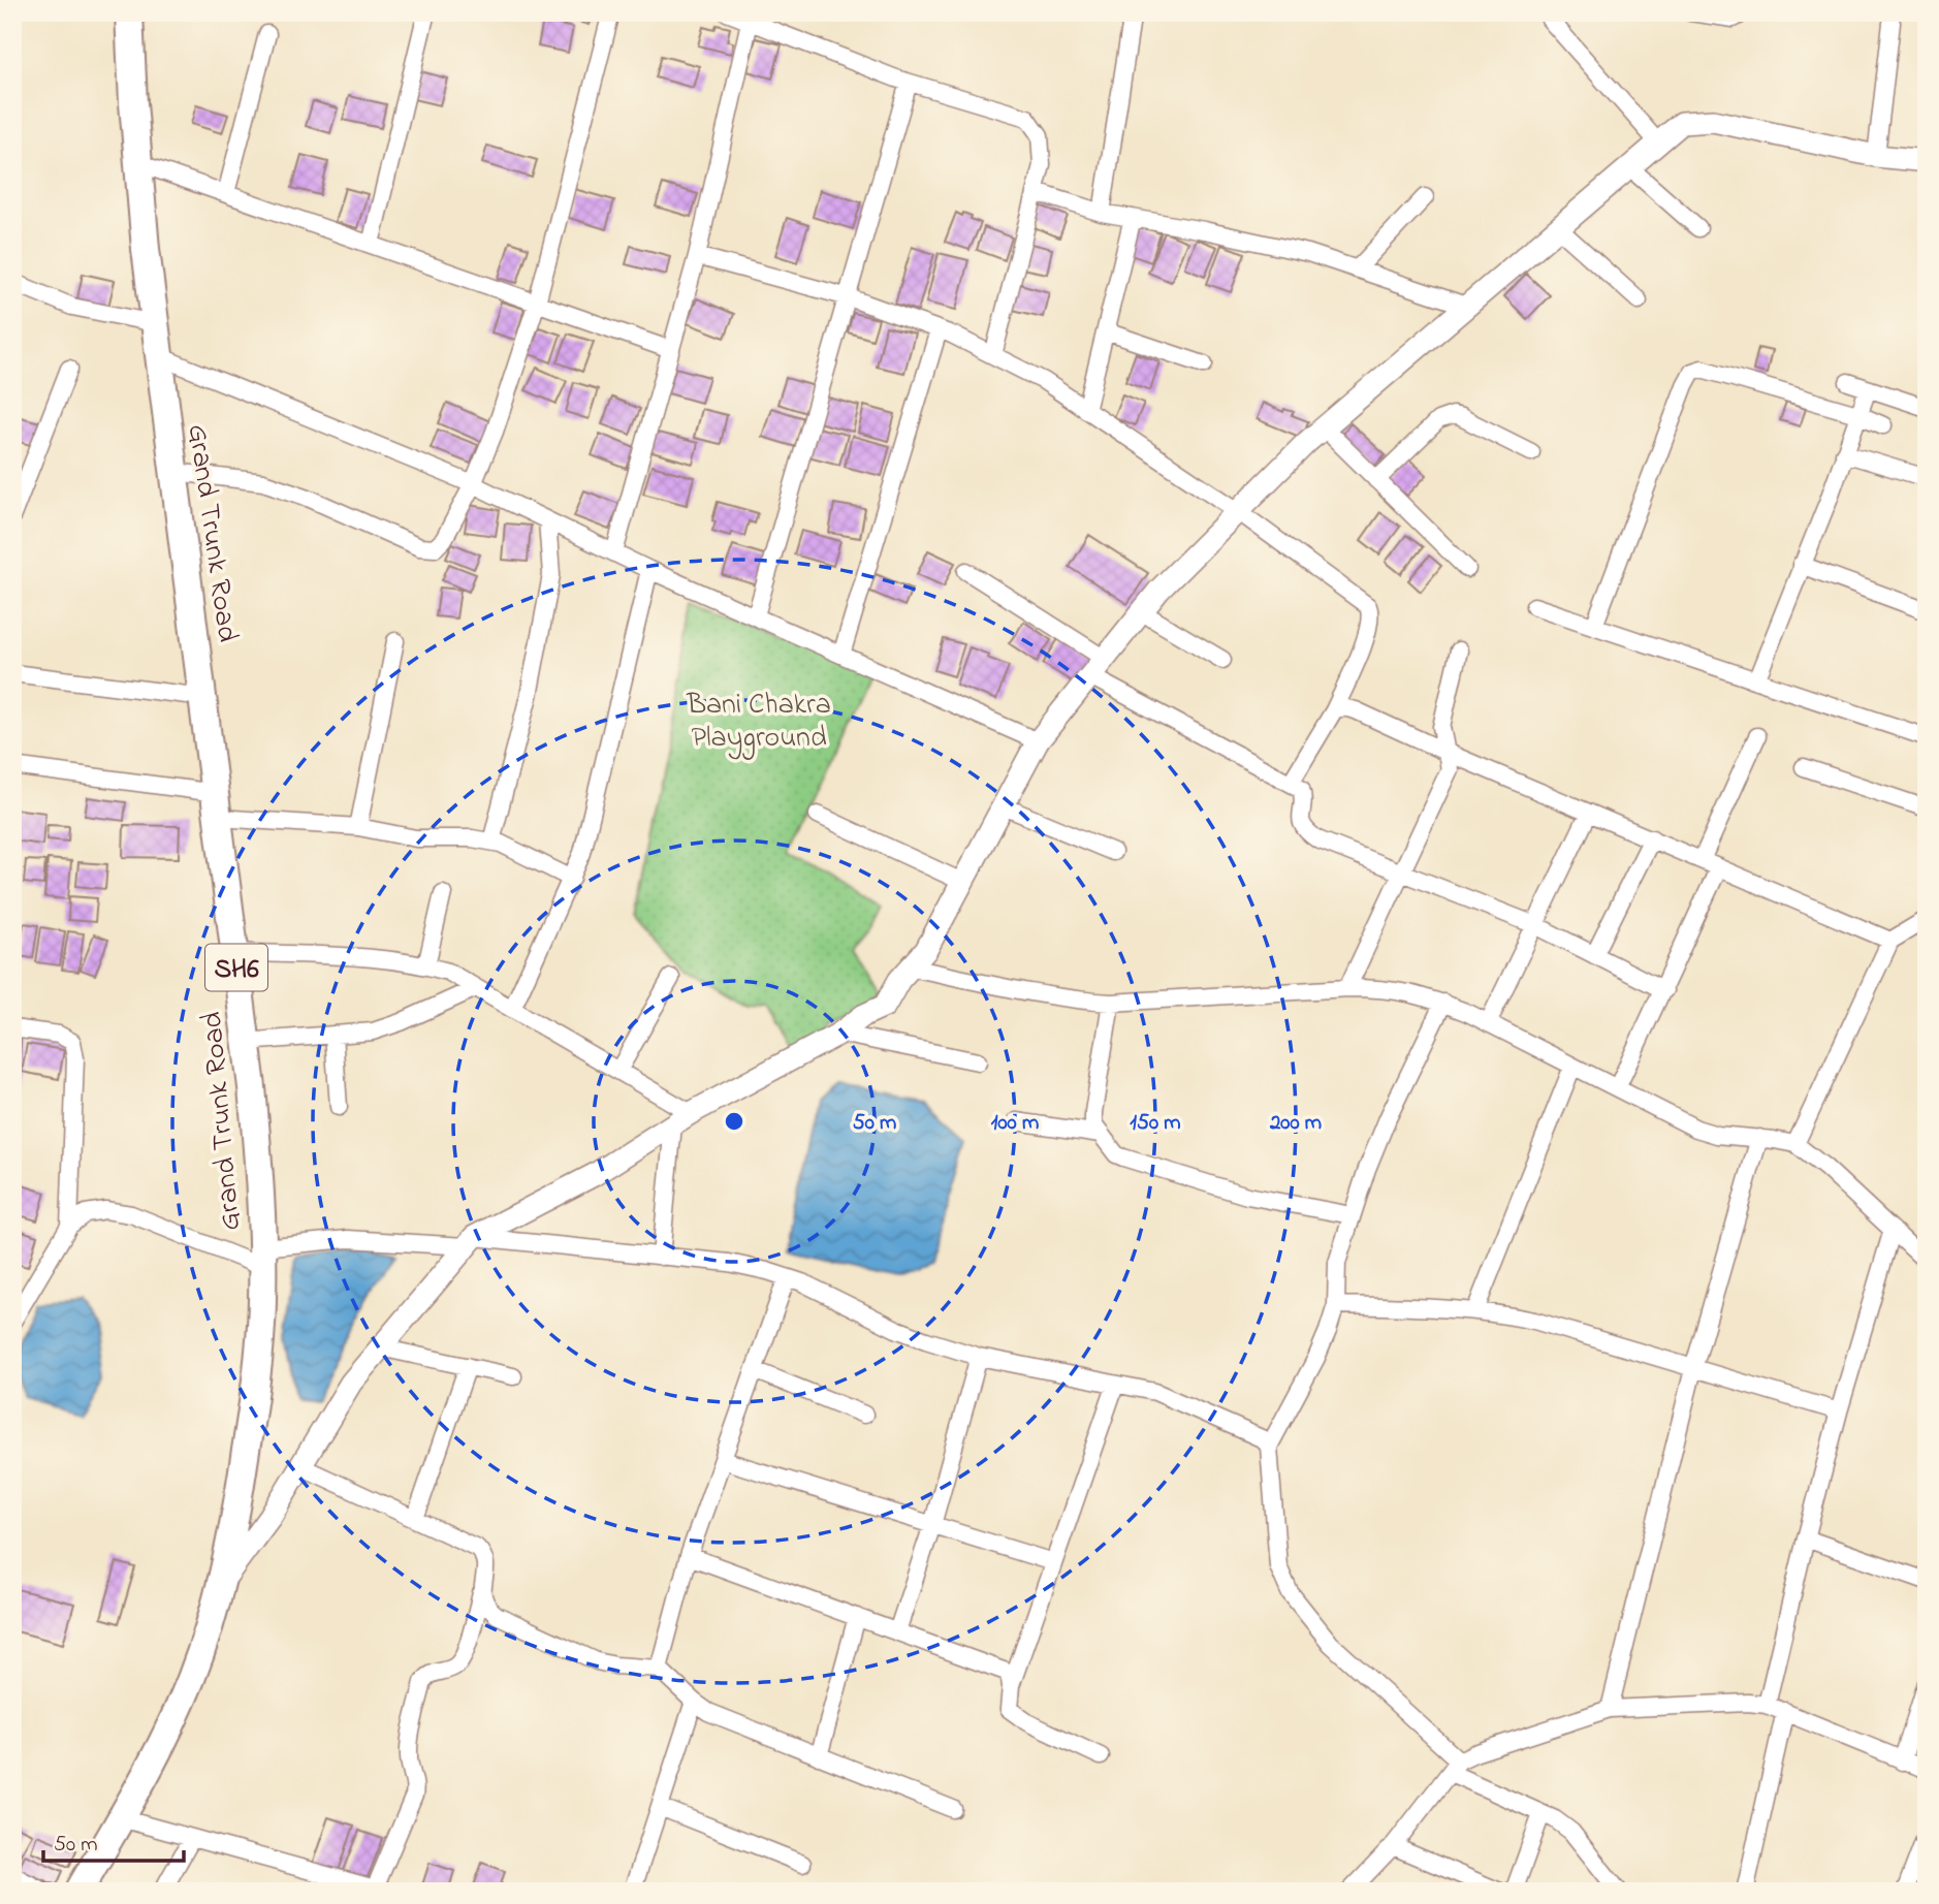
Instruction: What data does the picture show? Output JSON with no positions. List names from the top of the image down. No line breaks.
{"streets":{"main road":["Grand Trunk Road","SH6"]},"parks":["Bani Chakra Playground"],"scale_bar":"50 m","rings":["50 m","100 m","150 m","200 m"]}
